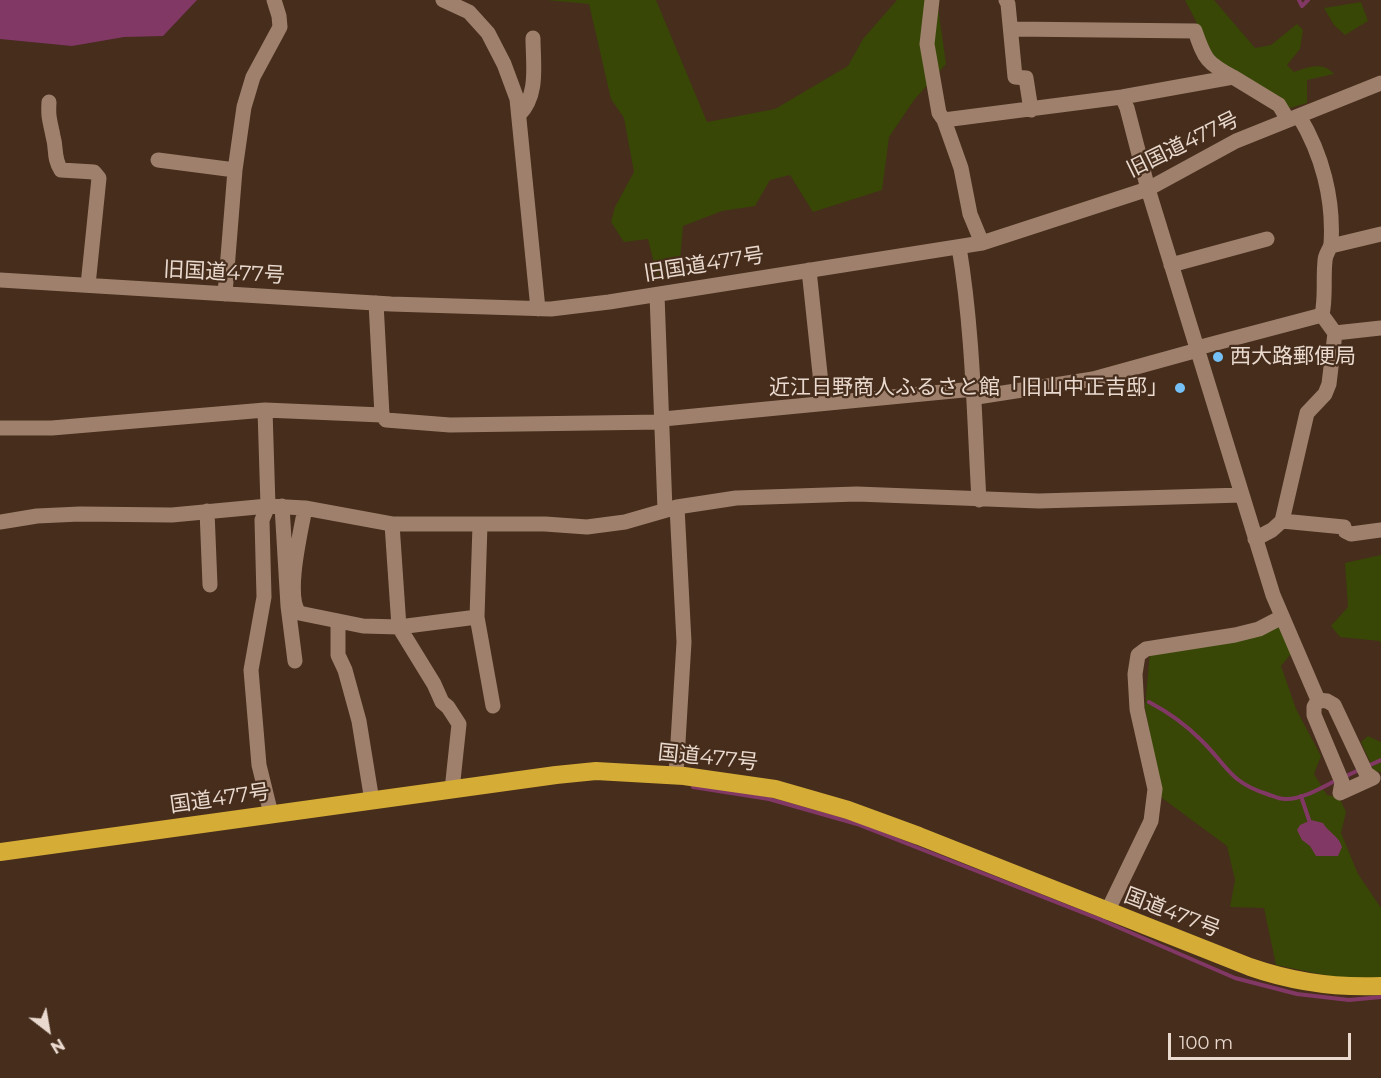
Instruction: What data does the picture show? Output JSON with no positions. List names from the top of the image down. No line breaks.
{"streets":{"highway":["国道477号"],"street":["旧国道477号"]},"places":["西大路郵便局","近江日野商人ふるさと館「旧山中正吉邸」"],"scale_bar":"100 m","north":"bottom right"}
